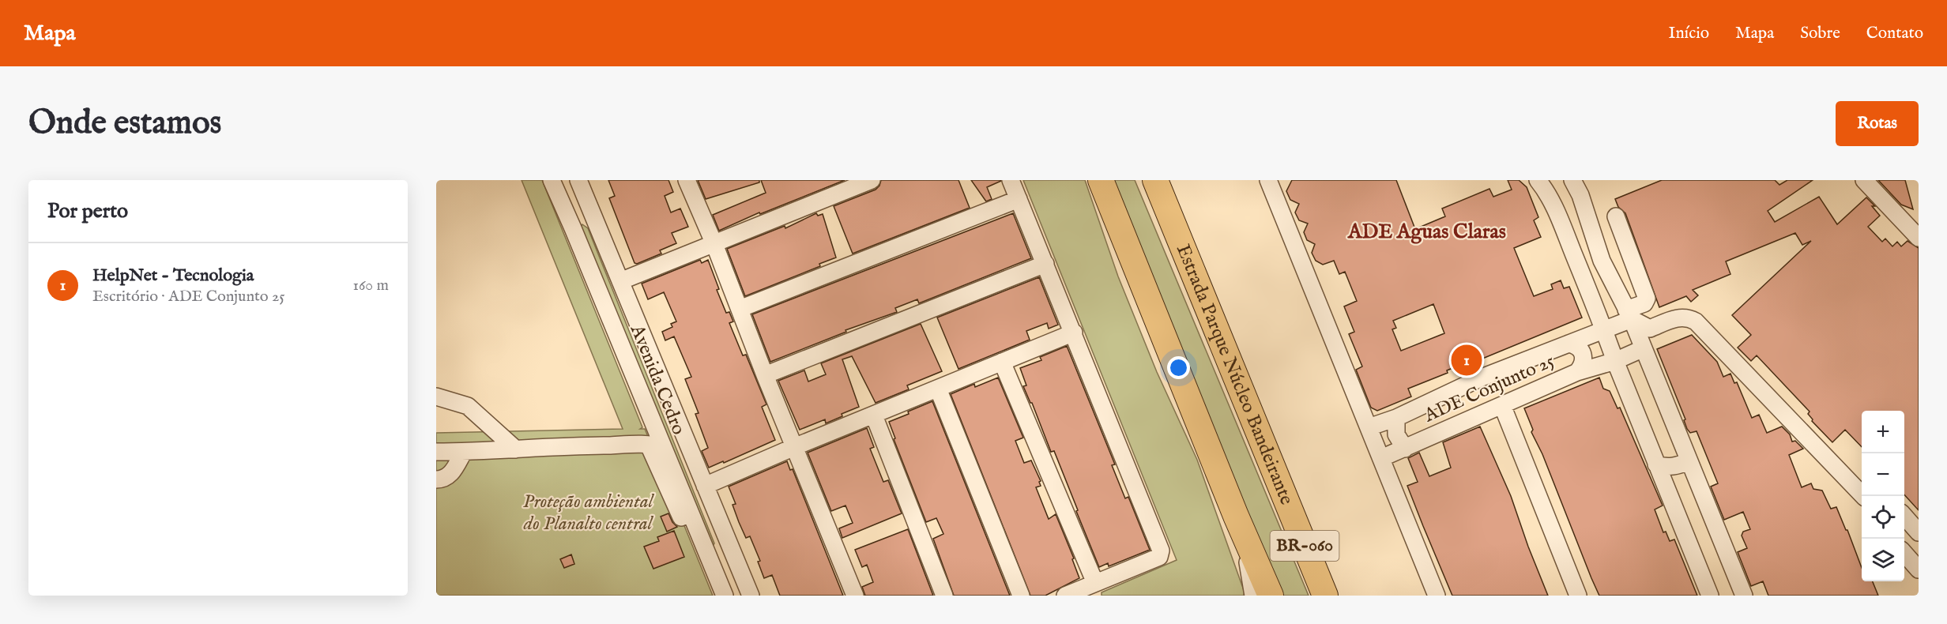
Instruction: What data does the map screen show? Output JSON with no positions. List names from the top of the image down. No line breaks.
{"streets":{"highway":["Estrada Parque Núcleo Bandeirante","BR-060"],"street":["Avenida Cedro","ADE Conjunto 25"]},"districts":["ADE Aguas Claras"],"parks":["Proteção ambiental do Planalto central"],"page":{"header":"Mapa","nav":["Início","Mapa","Sobre","Contato"],"buttons":"Rotas","title":"Onde estamos","heading":"Por perto","list":[{"mark":"1","name":"HelpNet - Tecnologia","note":"Escritório · ADE Conjunto 25","value":"160 m"}],"pins":"1","map_buttons":["+","−"]}}
